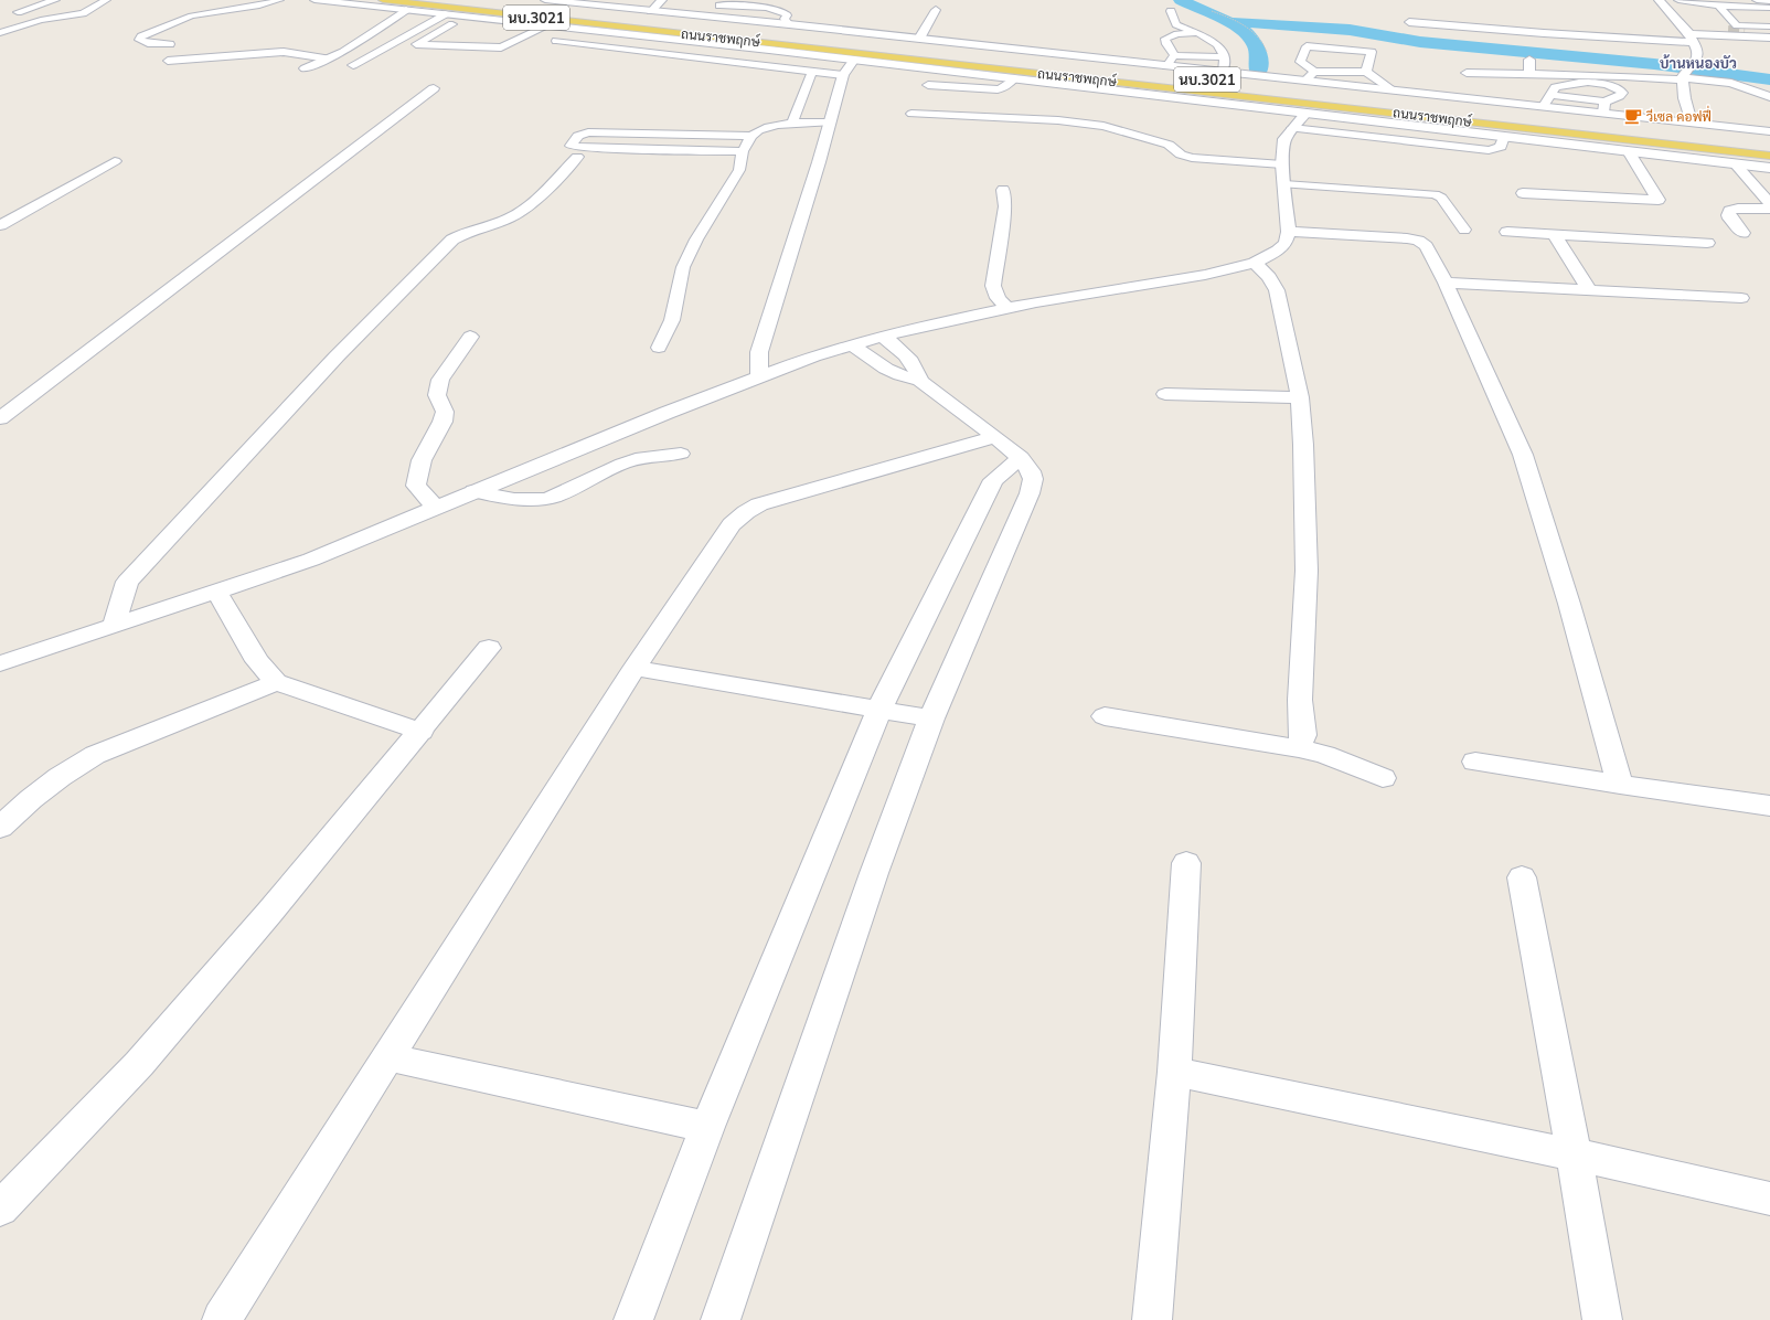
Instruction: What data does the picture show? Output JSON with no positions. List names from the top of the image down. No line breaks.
{"streets":{"main road":["นบ.3021","ถนนราชพฤกษ์"]},"districts":["บ้านหนองบัว"],"places":{"cafe":["วีเซล คอฟฟี่"]}}
